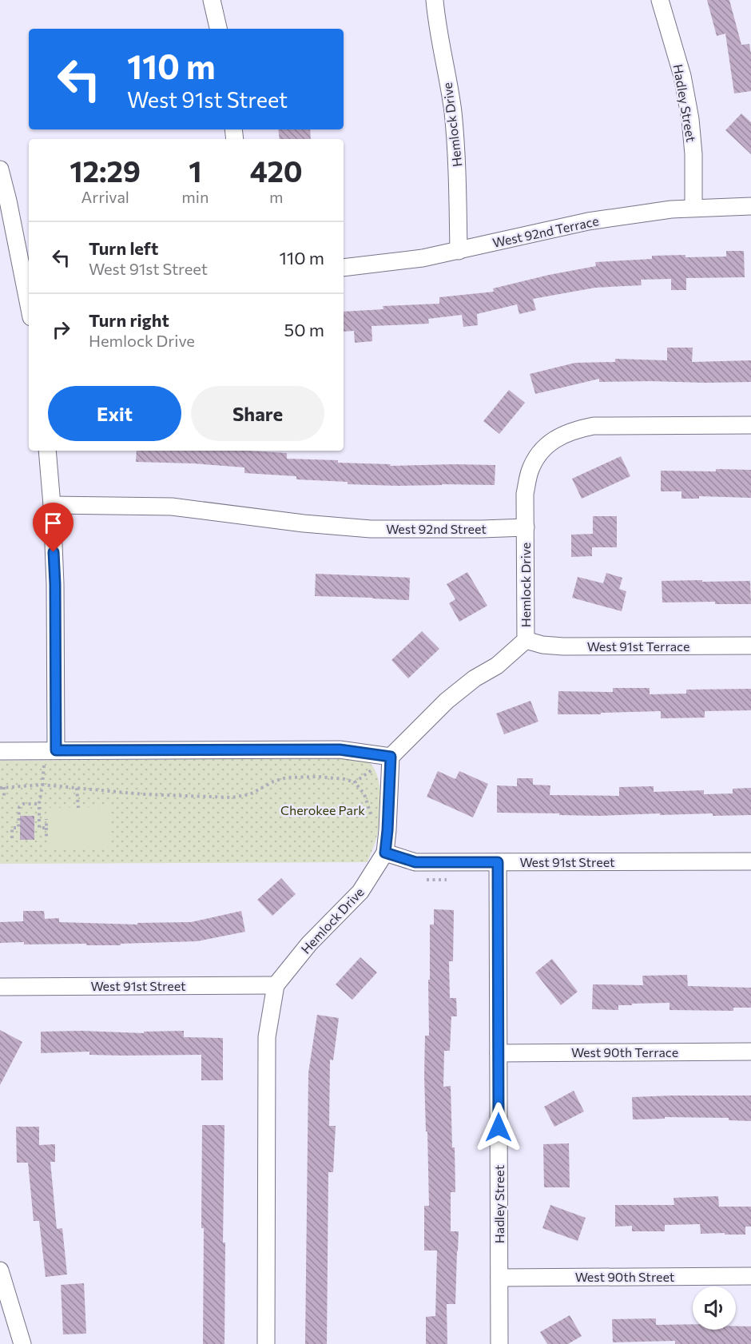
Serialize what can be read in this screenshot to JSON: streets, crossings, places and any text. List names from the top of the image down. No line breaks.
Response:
{"streets":{"street":["Hadley Street","Hemlock Drive","West 92nd Terrace","West 92nd Street","West 91st Terrace","West 91st Street","West 90th Terrace","West 90th Street"]},"crossings":[["Hadley Street","West 92nd Terrace"],["Hadley Street","West 91st Street"],["Hadley Street","West 90th Terrace"],["Hadley Street","West 90th Street"],["Hemlock Drive","West 92nd Terrace"],["Hemlock Drive","West 92nd Street"],["Hemlock Drive","West 91st Terrace"],["Hemlock Drive","West 91st Street"]],"parks":["Cherokee Park"],"page":{"turn":["110 m","West 91st Street"],"eta":["12:29","Arrival","1","min","420","m"],"list":[{"name":"Turn left","note":"West 91st Street","value":"110 m"},{"name":"Turn right","note":"Hemlock Drive","value":"50 m"}],"buttons":["Exit","Share"]}}
